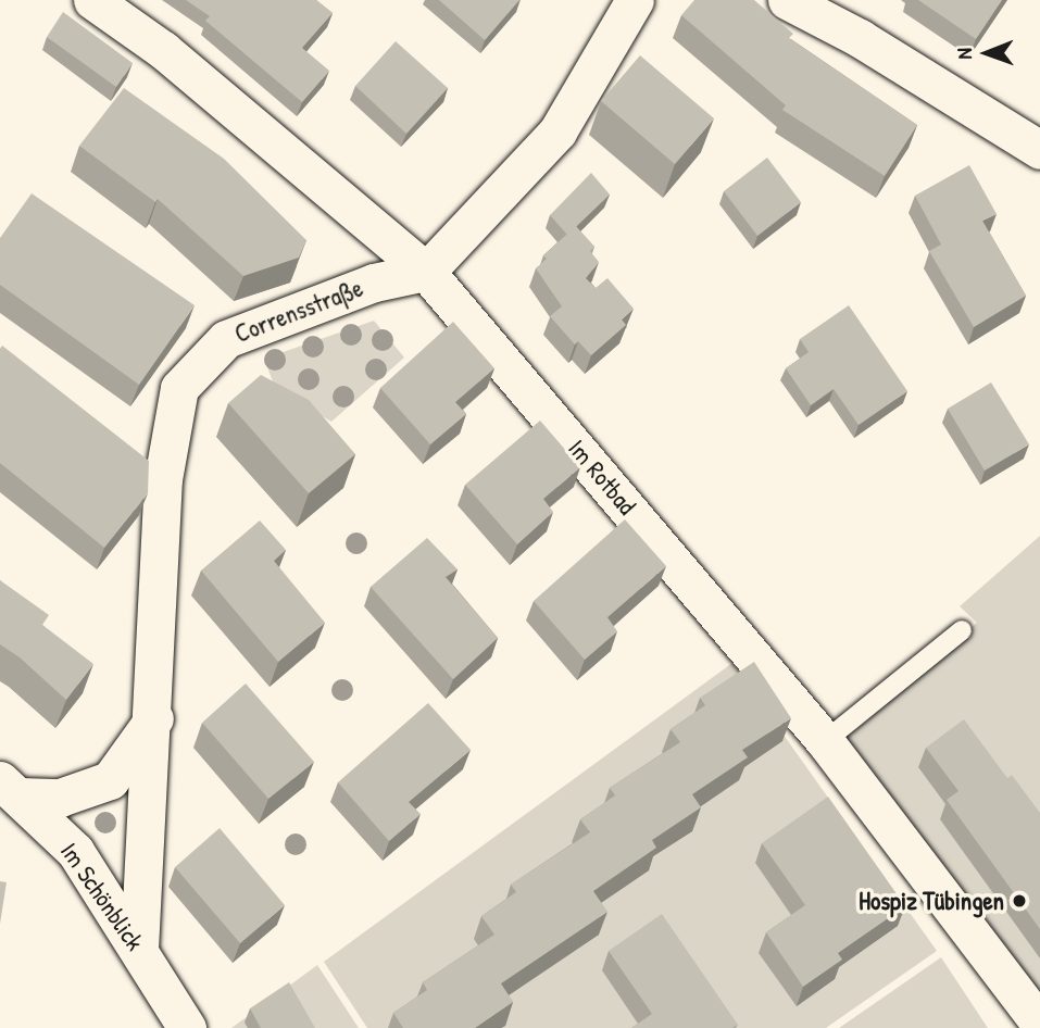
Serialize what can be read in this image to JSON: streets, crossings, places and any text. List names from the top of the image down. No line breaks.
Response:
{"streets":{"street":["Corrensstraße","Im Rotbad","Im Schönblick"]},"crossings":[["Corrensstraße","Im Rotbad"],["Corrensstraße","Im Schönblick"]],"places":["Hospiz Tübingen"],"north":"left"}
